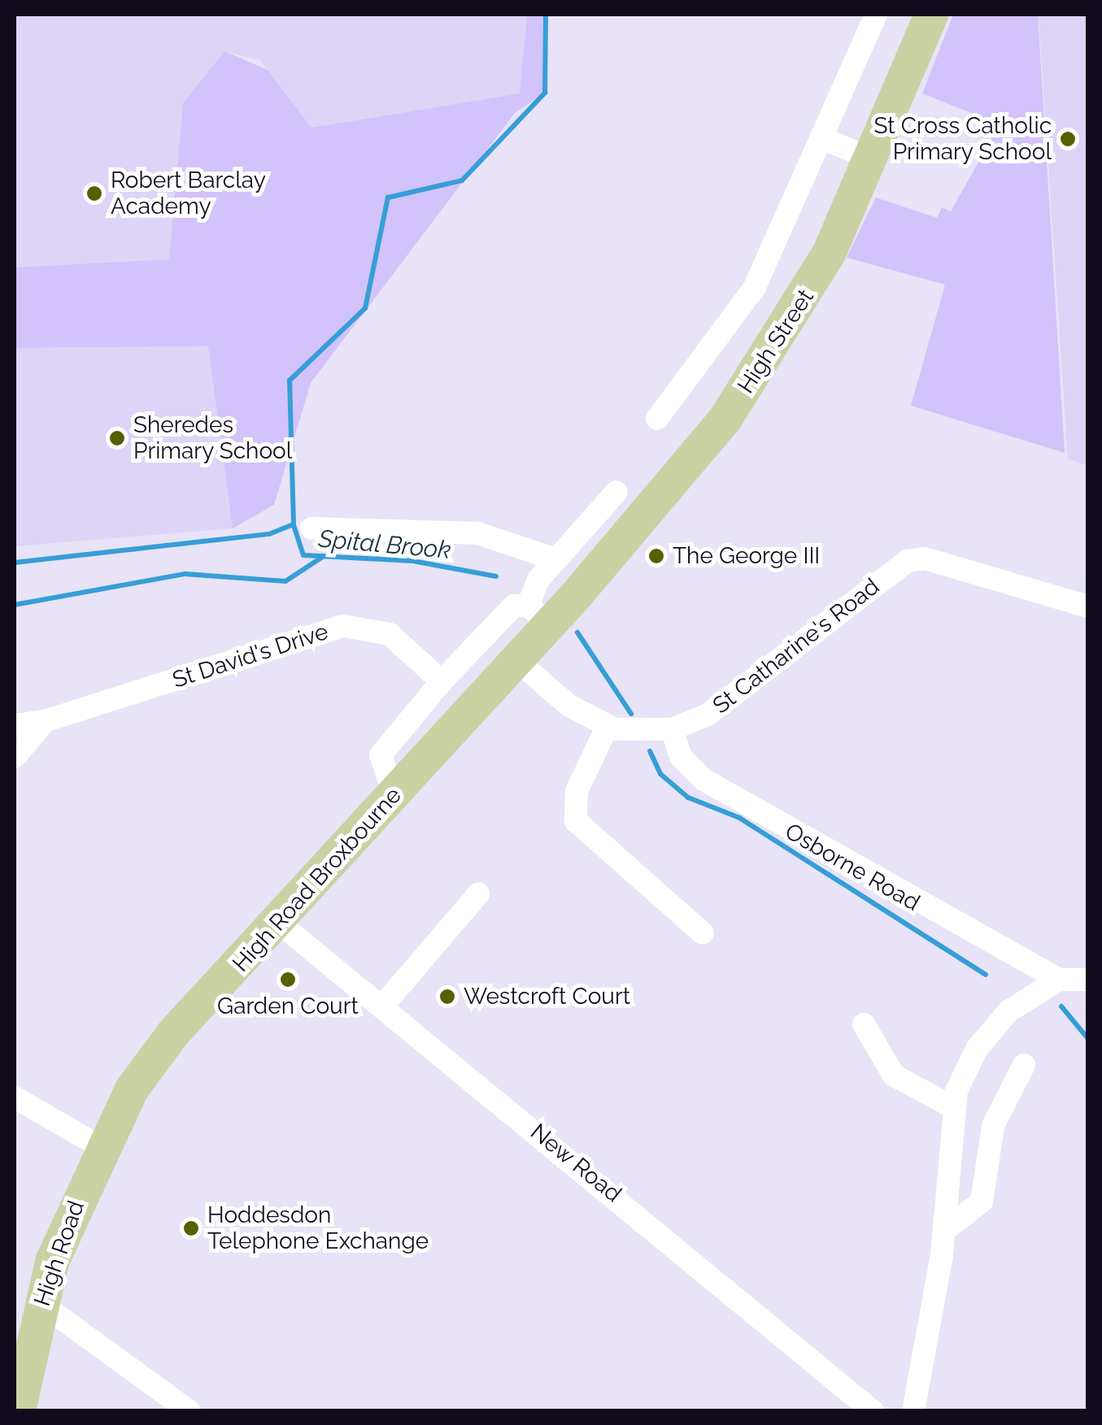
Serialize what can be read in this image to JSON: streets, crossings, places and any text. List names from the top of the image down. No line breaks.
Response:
{"streets":{"main road":["High Street","High Road Broxbourne","High Road"],"street":["St Catharine's Road","St David's Drive","Osborne Road","New Road"]},"crossings":[["High Street","High Road Broxbourne"],["St Catharine's Road","Osborne Road"],["St Catharine's Road","High Road Broxbourne"],["High Road Broxbourne","New Road"],["High Road Broxbourne","High Road"]],"water":["Spital Brook"],"places":["St Cross Catholic Primary School","Robert Barclay Academy","Sheredes Primary School","The George III","Garden Court","Westcroft Court","Hoddesdon Telephone Exchange"]}
